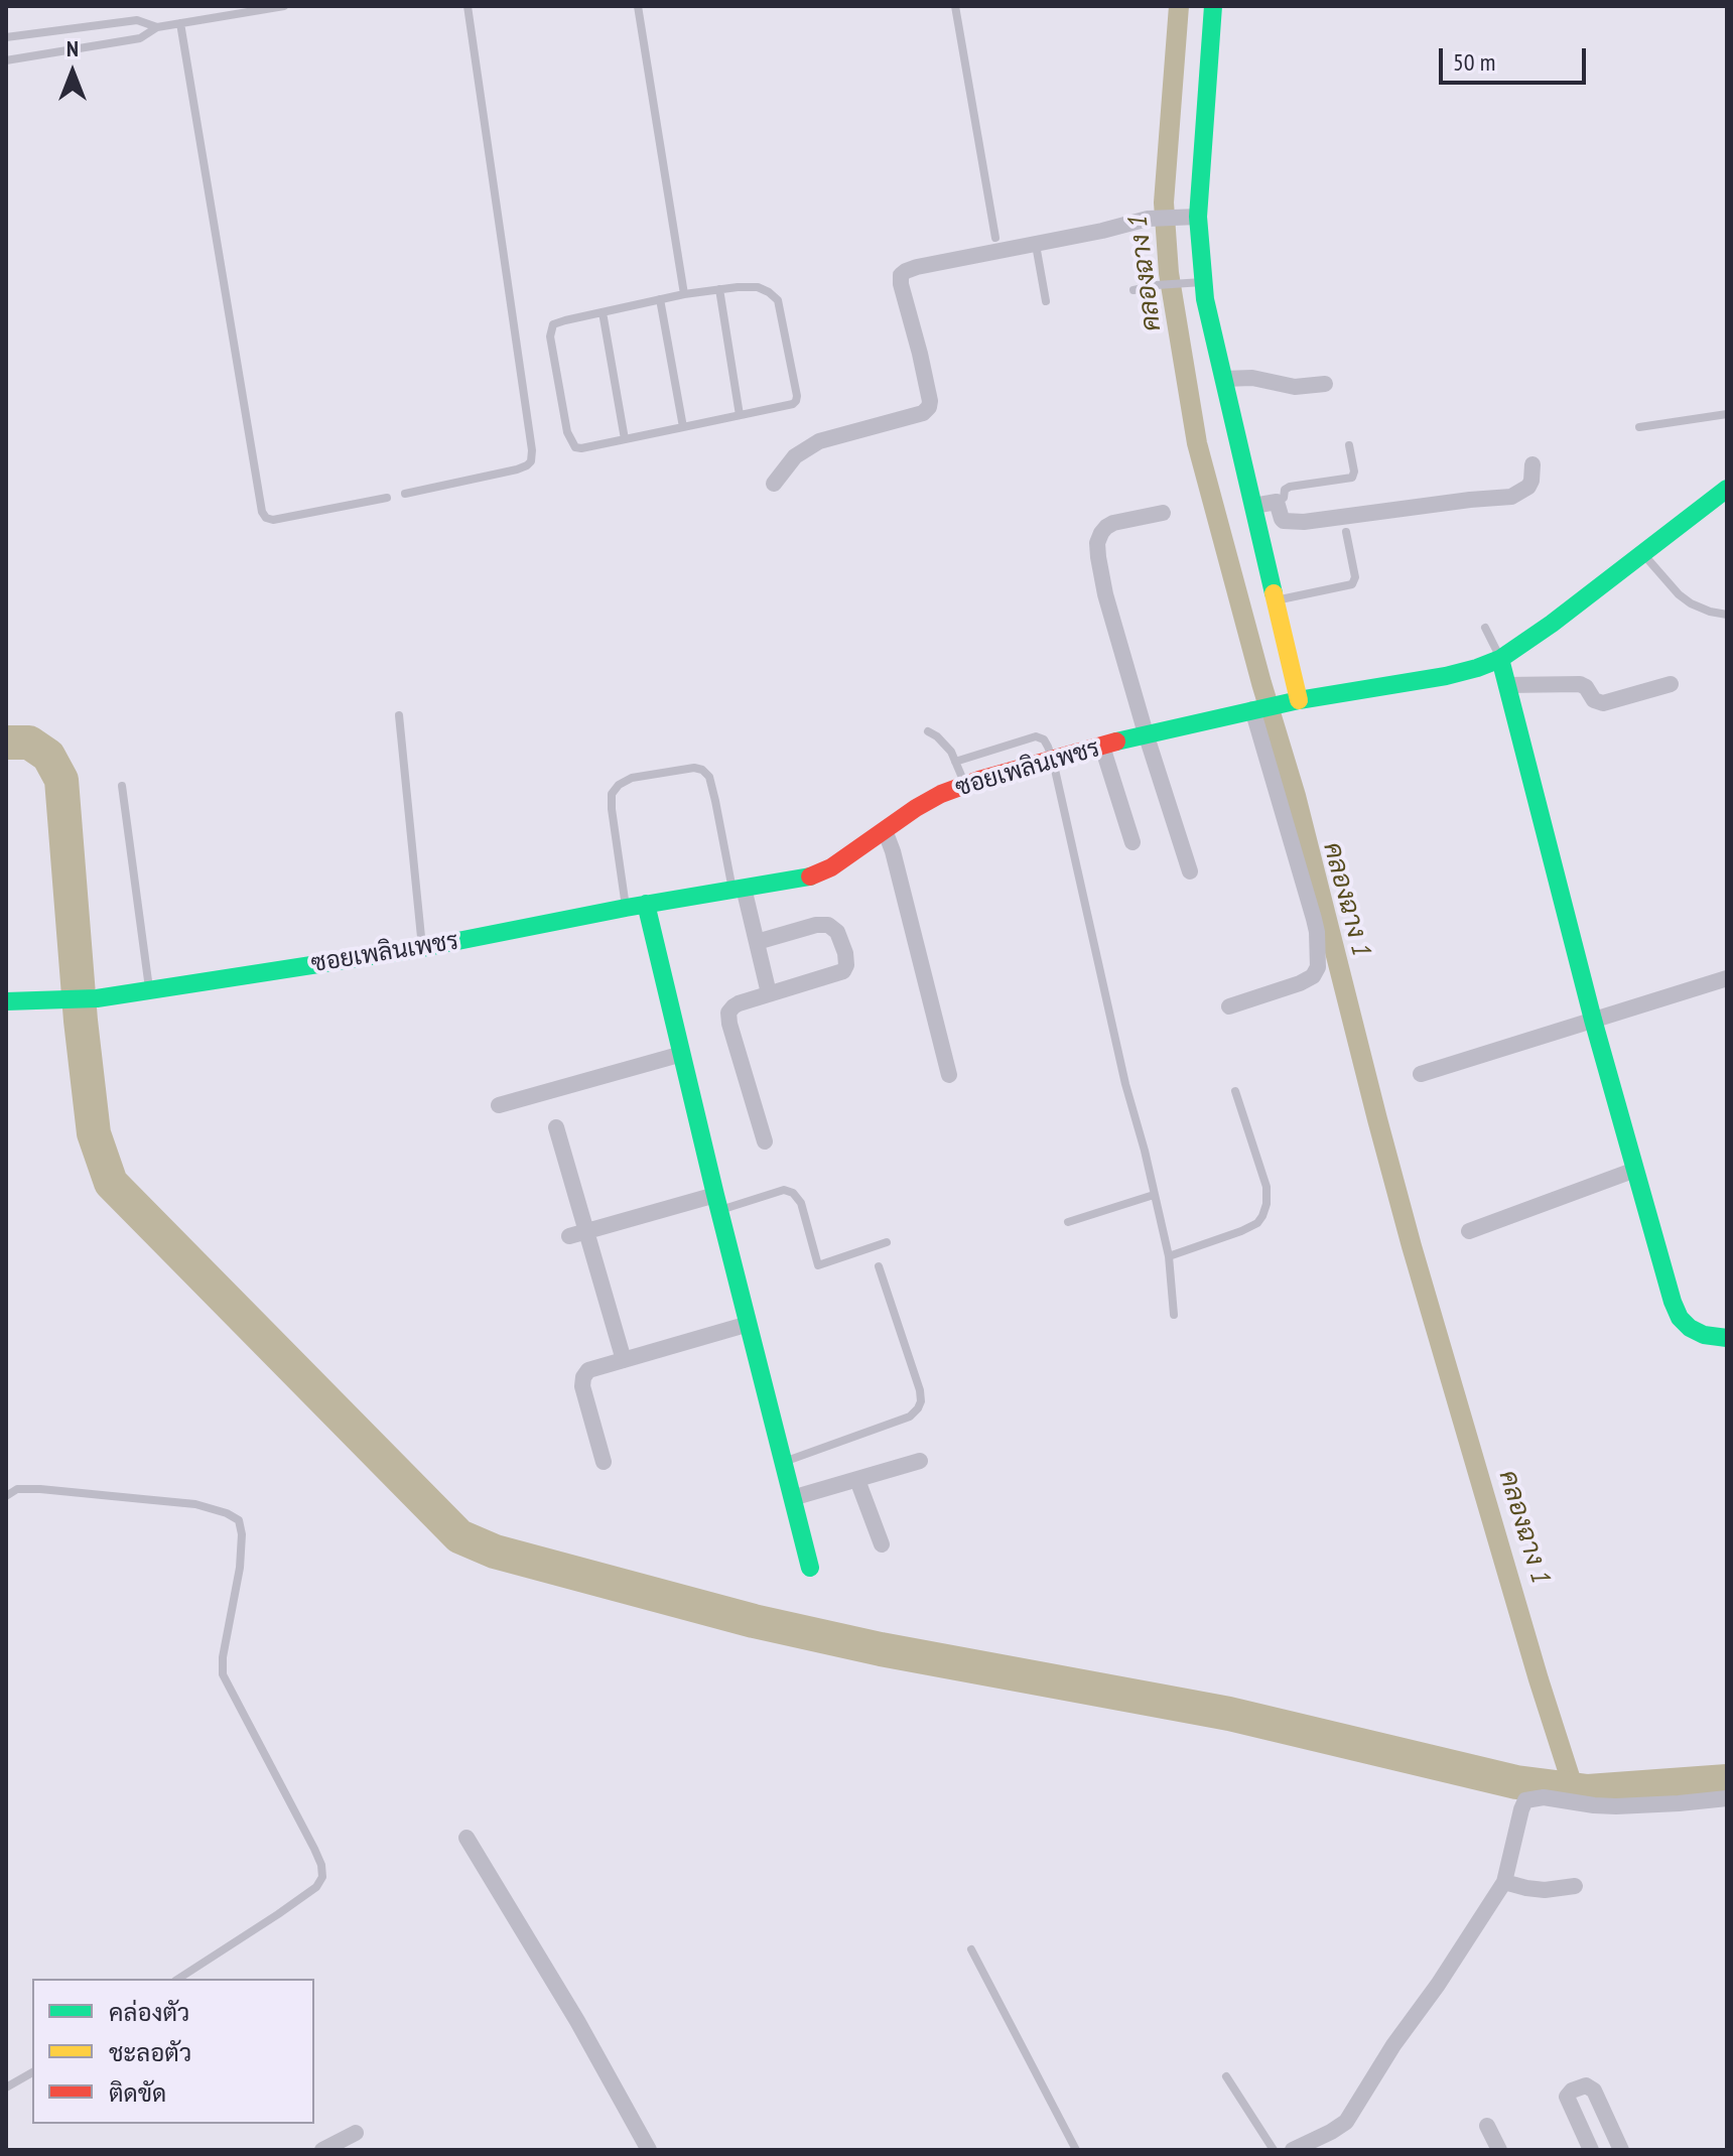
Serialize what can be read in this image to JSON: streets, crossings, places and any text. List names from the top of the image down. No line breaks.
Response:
{"streets":{"street":["ซอยเพลินเพชร"]},"water":["คลองฉาง 1"],"legend":["คล่องตัว","ชะลอตัว","ติดขัด"],"scale_bar":"50 m","north":"top"}
